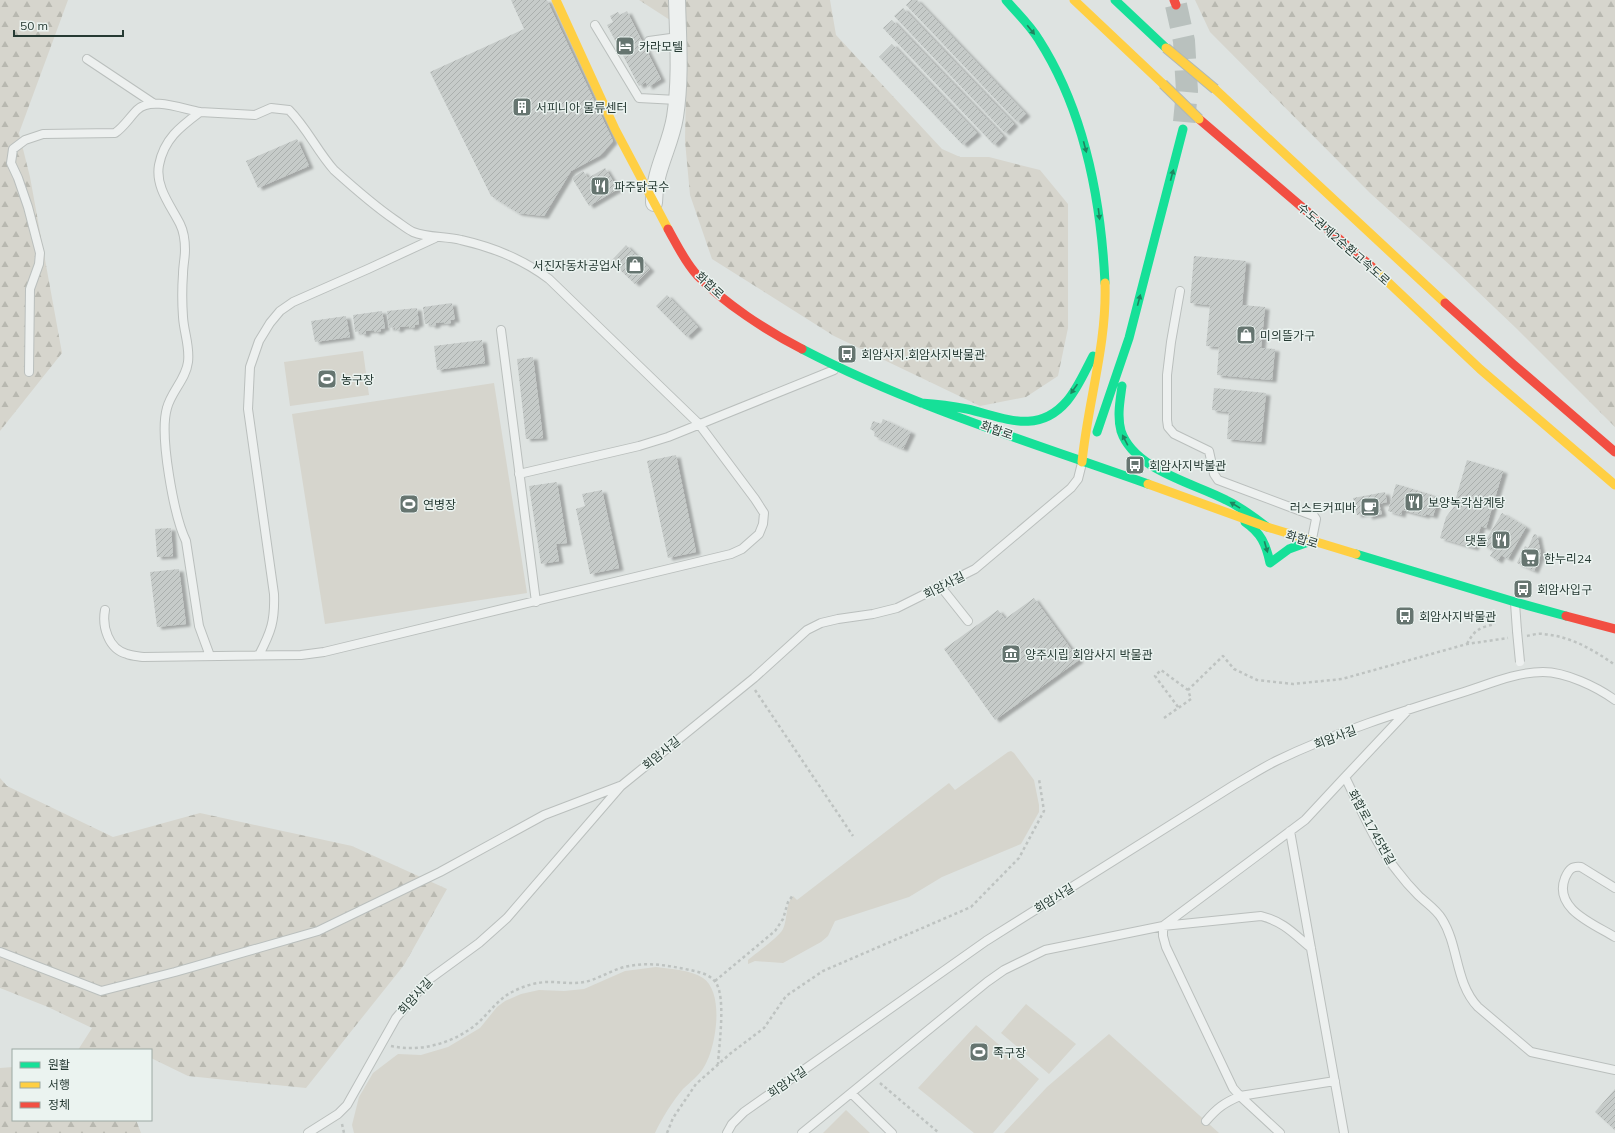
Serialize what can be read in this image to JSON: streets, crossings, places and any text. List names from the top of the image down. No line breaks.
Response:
{"streets":{"main road":["수도권제2순환고속도로","화합로"],"lane":["회암사길","화합로1745번길"]},"crossings":[["화합로","회암사길"],["회암사길","화합로1745번길"]],"places":{"hotel":["카라모텔"],"building":["서피니아 물류센터"],"restaurant":["파주닭국수","보양녹각삼계탕","댓돌"],"shop":["서진자동차공업사","미의뜰가구"],"bus stop":["회암사지.회암사지박물관","회암사지박불관","회암사입구","회암사지박물관"],"sports":["농구장","연병장","족구장"],"cafe":["러스트커피바"],"supermarket":["한누리24"],"museum":["양주시립 회암사지 박물관"]},"legend":["원활","서행","정체"],"scale_bar":"50 m"}
